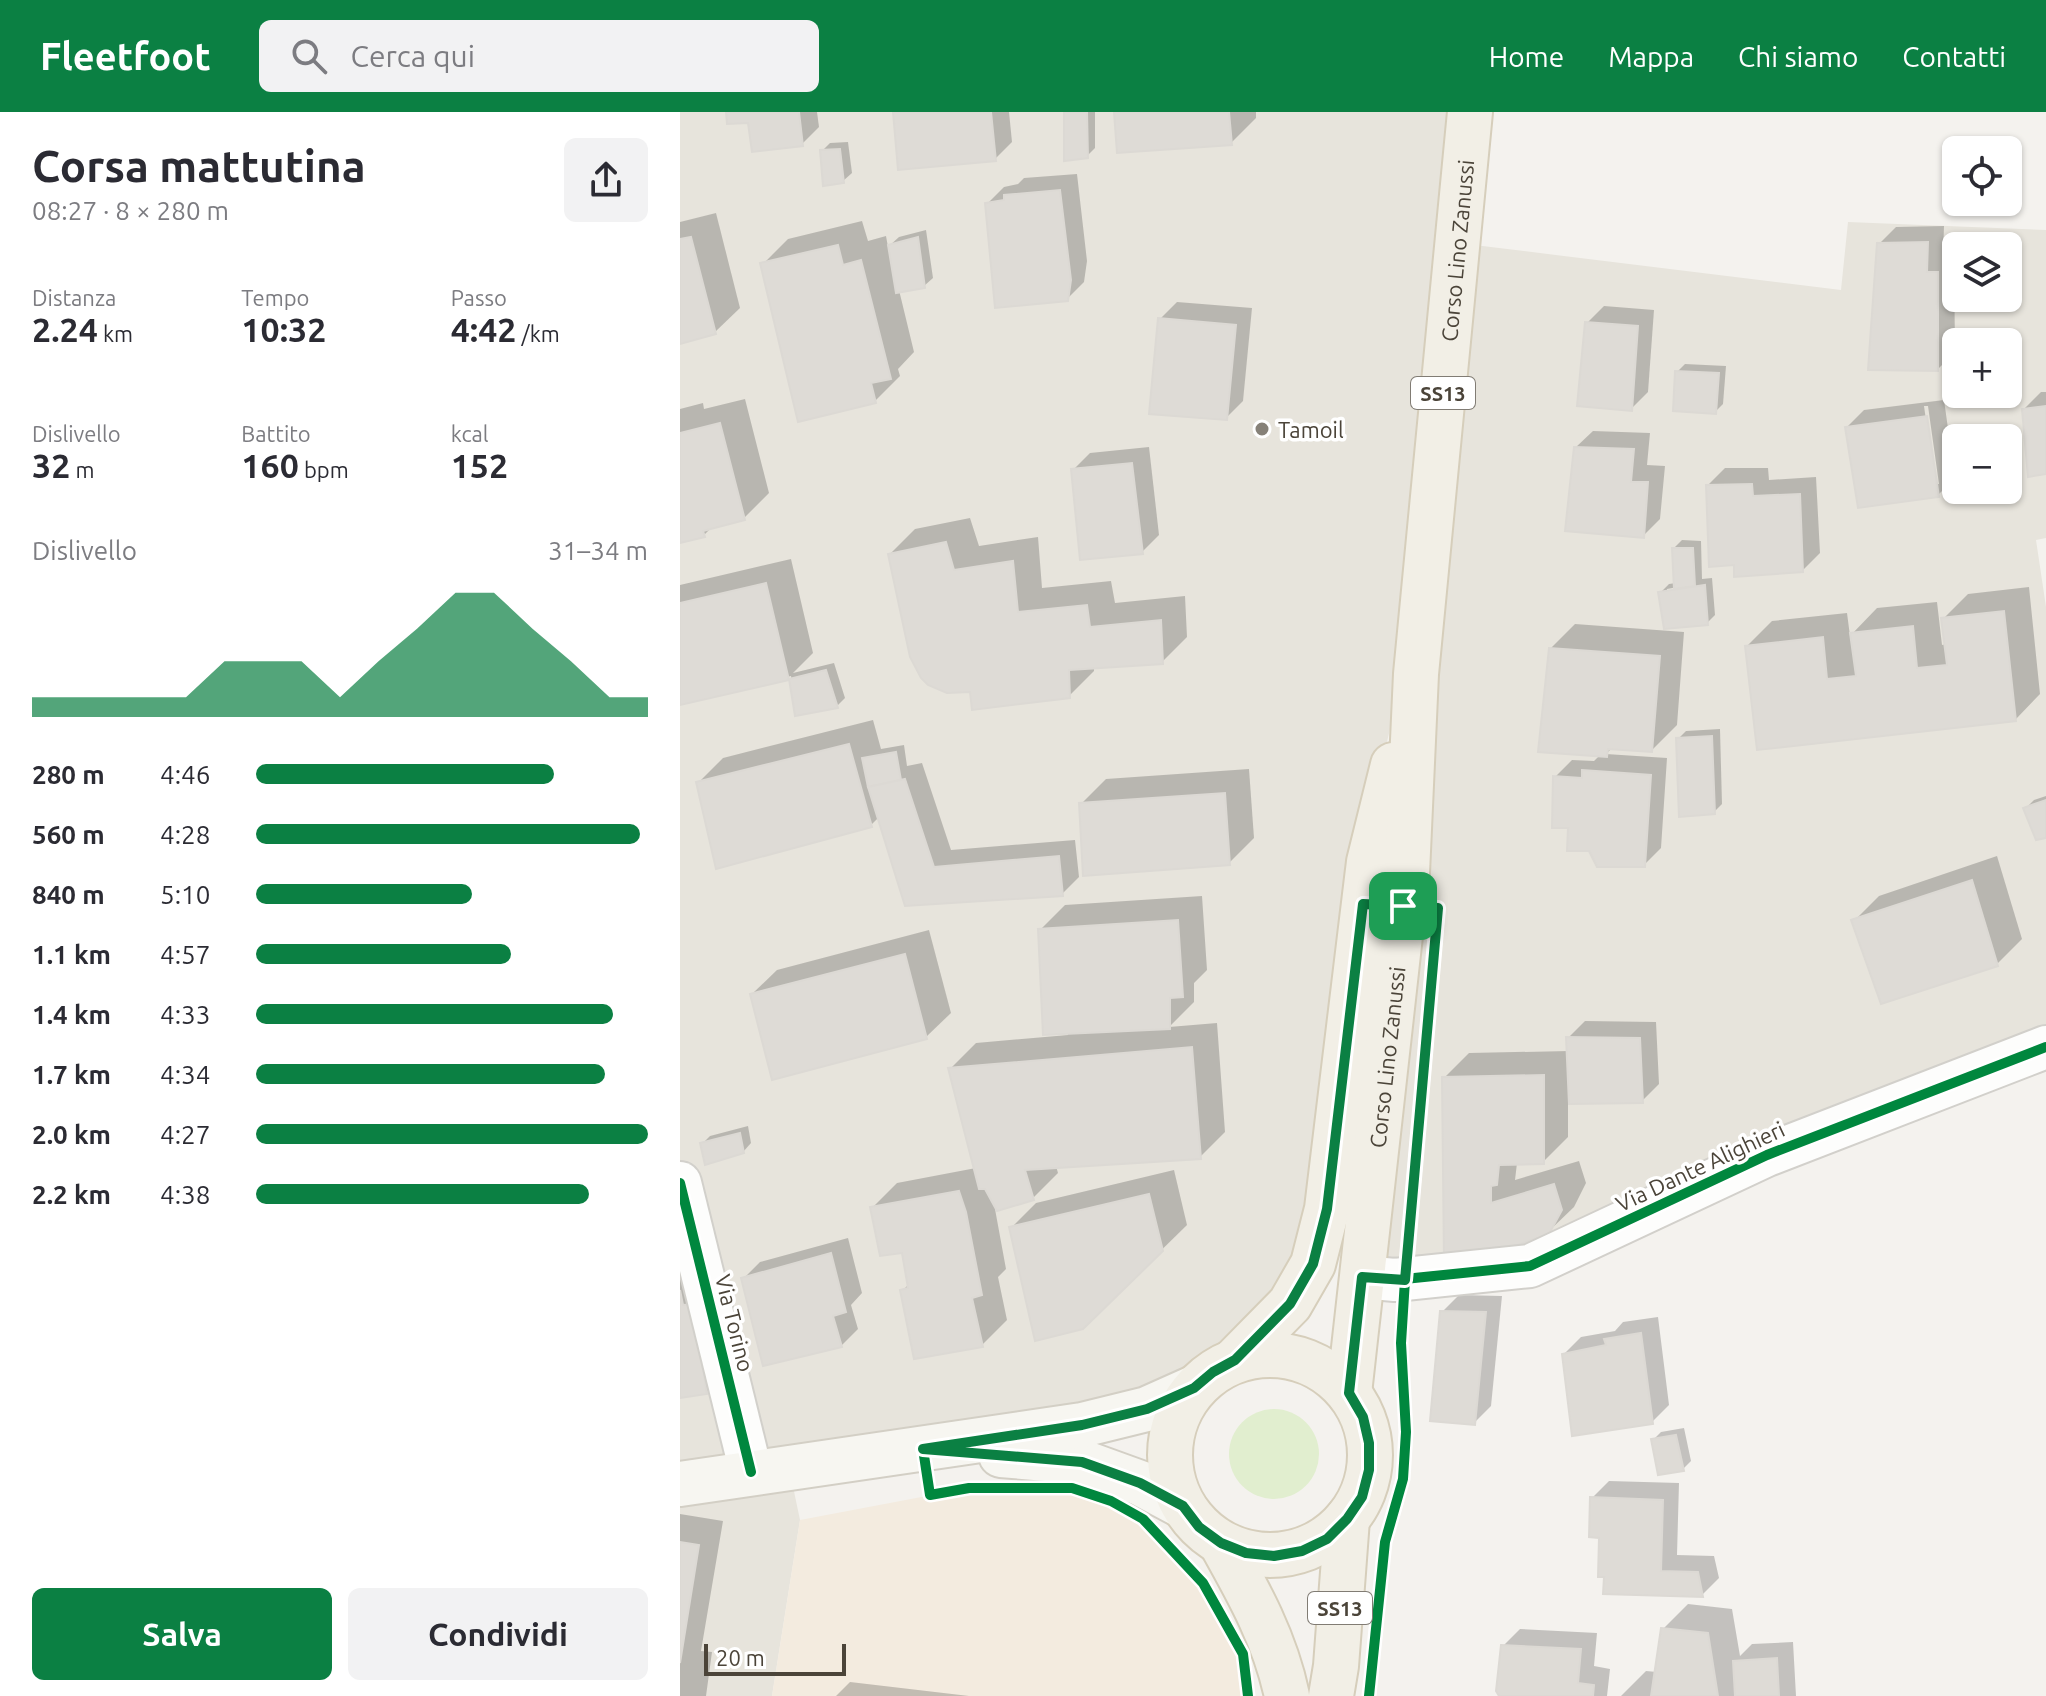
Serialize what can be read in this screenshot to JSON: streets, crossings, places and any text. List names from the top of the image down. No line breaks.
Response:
{"streets":{"main road":["Corso Lino Zanussi","SS13"],"street":["Via Dante Alighieri","Via Torino"]},"crossings":[["Corso Lino Zanussi","SS13"],["Corso Lino Zanussi","Via Dante Alighieri"]],"places":["Tamoil"],"scale_bar":"20 m","page":{"header":"Fleetfoot","search":"Cerca qui","nav":["Home","Mappa","Chi siamo","Contatti"],"heading":["Corsa mattutina","08:27 · 8 × 280 m"],"map_buttons":["+","−"],"stats":[["Distanza","2.24 km"],["Tempo","10:32"],["Passo","4:42 /km"],["Dislivello","32 m"],["Battito","160 bpm"],["kcal","152"]],"chart":["Dislivello","31–34 m"],"list":[{"name":"280 m","note":"4:46"},{"name":"560 m","note":"4:28"},{"name":"840 m","note":"5:10"},{"name":"1.1 km","note":"4:57"},{"name":"1.4 km","note":"4:33"},{"name":"1.7 km","note":"4:34"},{"name":"2.0 km","note":"4:27"},{"name":"2.2 km","note":"4:38"}],"buttons":["Salva","Condividi"],"scale":"20 m"}}
